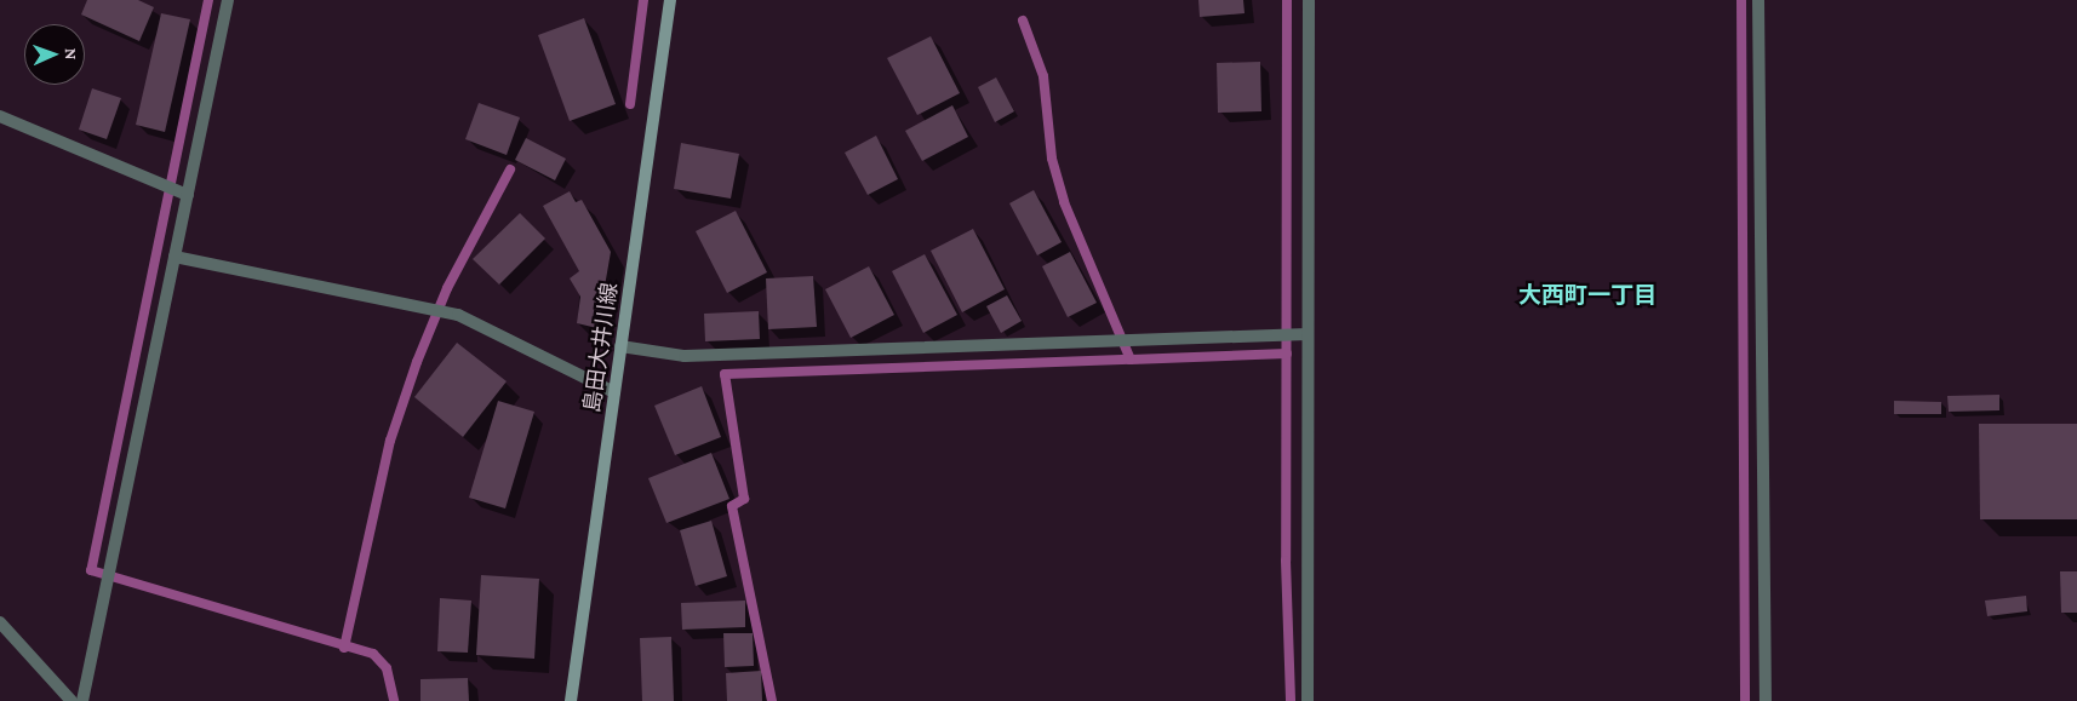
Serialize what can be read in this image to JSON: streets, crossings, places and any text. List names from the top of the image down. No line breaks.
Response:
{"streets":{"main road":["島田大井川線"]},"districts":["大西町一丁目"],"north":"right"}
